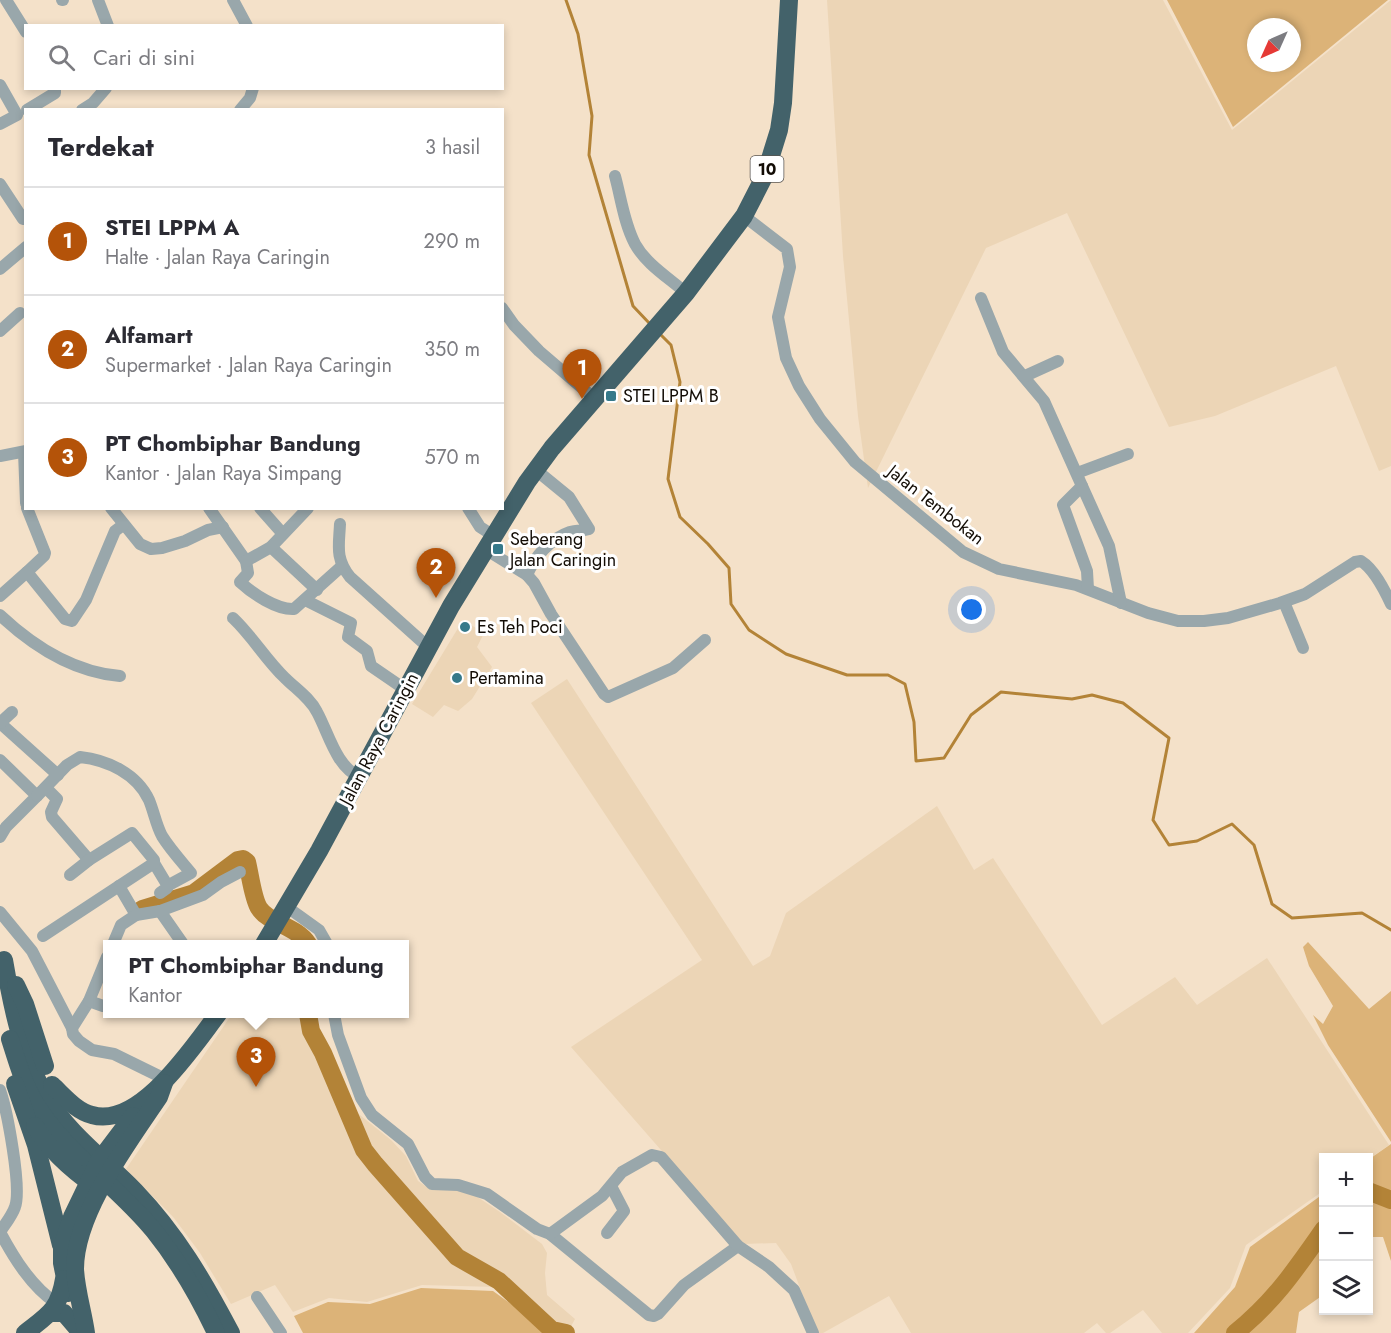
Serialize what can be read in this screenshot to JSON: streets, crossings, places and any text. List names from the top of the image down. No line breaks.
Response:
{"streets":{"highway":["10","Jalan Raya Caringin"],"street":["Jalan Tembokan"]},"crossings":[["10","Jalan Tembokan"],["10","Jalan Raya Caringin"]],"places":{"transit":["STEI LPPM B","Seberang Jalan Caringin"],"other":["Es Teh Poci","Pertamina"]},"north":"bottom left","page":{"search":"Cari di sini","heading":["Terdekat","3 hasil"],"list":[{"mark":"1","name":"STEI LPPM A","note":"Halte · Jalan Raya Caringin","value":"290 m"},{"mark":"2","name":"Alfamart","note":"Supermarket · Jalan Raya Caringin","value":"350 m"},{"mark":"3","name":"PT Chombiphar Bandung","note":"Kantor · Jalan Raya Simpang","value":"570 m"}],"pins":["1","2","3"],"popup":["PT Chombiphar Bandung","Kantor"],"map_buttons":["+","−"]}}
